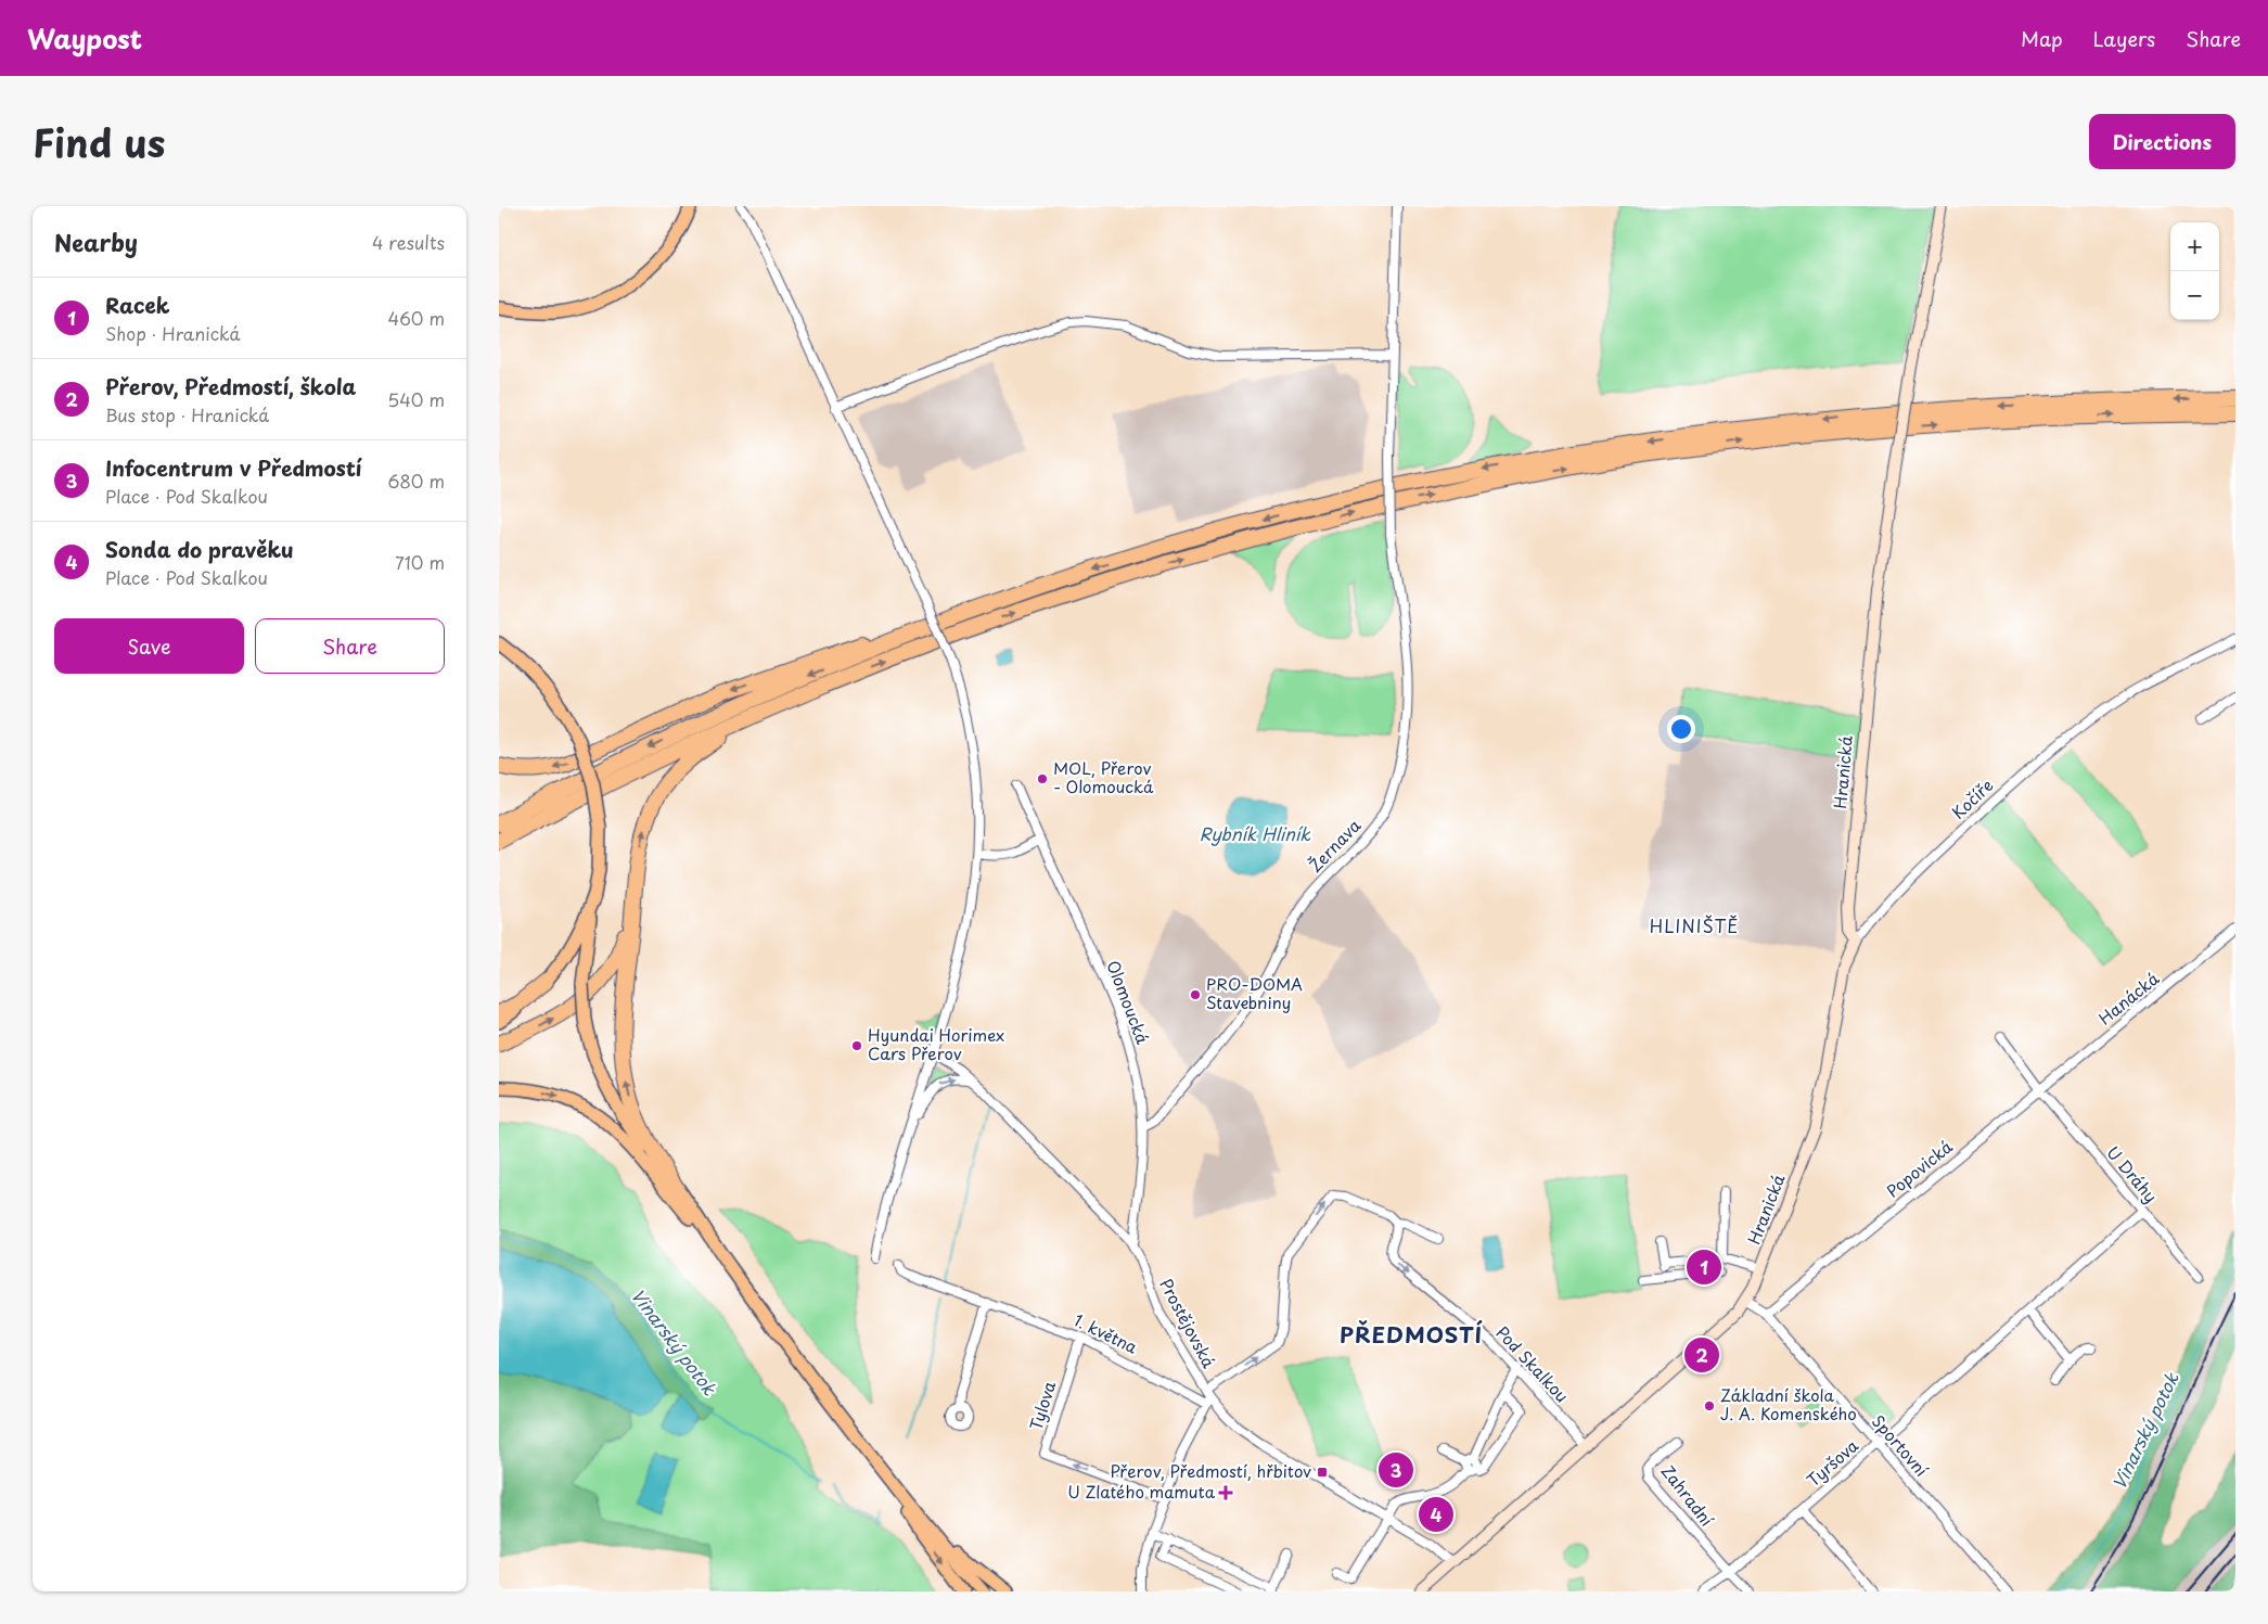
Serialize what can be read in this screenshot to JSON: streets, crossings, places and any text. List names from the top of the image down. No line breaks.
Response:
{"streets":{"main road":["Hranická"],"street":["Kočíře","Žernava","Hanácká","Olomoucká","Popovická","U Dráhy","Prostějovská","1. května","Pod Skalkou","Tylova","Sportovní","Tyršova","Zahradní"]},"crossings":[["Hranická","Kočíře"],["Hranická","Prostějovská"],["Hranická","Pod Skalkou"],["Hranická","Sportovní"],["Žernava","Olomoucká"],["Hanácká","Popovická"],["Hanácká","U Dráhy"],["Olomoucká","Prostějovská"],["Popovická","U Dráhy"],["Popovická","Sportovní"],["U Dráhy","Tyršova"],["Prostějovská","1. května"],["1. května","Tylova"],["Sportovní","Tyršova"],["Tyršova","Zahradní"]],"one_way":["Pod Skalkou"],"districts":["HLINIŠTĚ","PŘEDMOSTÍ"],"water":["Rybník Hliník","Vinarský potok"],"places":{"other":["MOL, Přerov - Olomoucká","PRO-DOMA Stavebniny","Hyundai Horimex Cars Přerov","Základní škola J. A. Komenského"],"transit":["Přerov, Předmostí, hřbitov"],"health":["U Zlatého mamuta"]},"page":{"header":"Waypost","nav":["Map","Layers","Share"],"title":"Find us","buttons":["Directions",["Save","Share"]],"heading":["Nearby","4 results"],"map_buttons":["+","−"],"list":[{"mark":"1","name":"Racek","note":"Shop · Hranická","value":"460 m"},{"mark":"2","name":"Přerov, Předmostí, škola","note":"Bus stop · Hranická","value":"540 m"},{"mark":"3","name":"Infocentrum v Předmostí","note":"Place · Pod Skalkou","value":"680 m"},{"mark":"4","name":"Sonda do pravěku","note":"Place · Pod Skalkou","value":"710 m"}],"pins":["1","2","3","4"]}}
